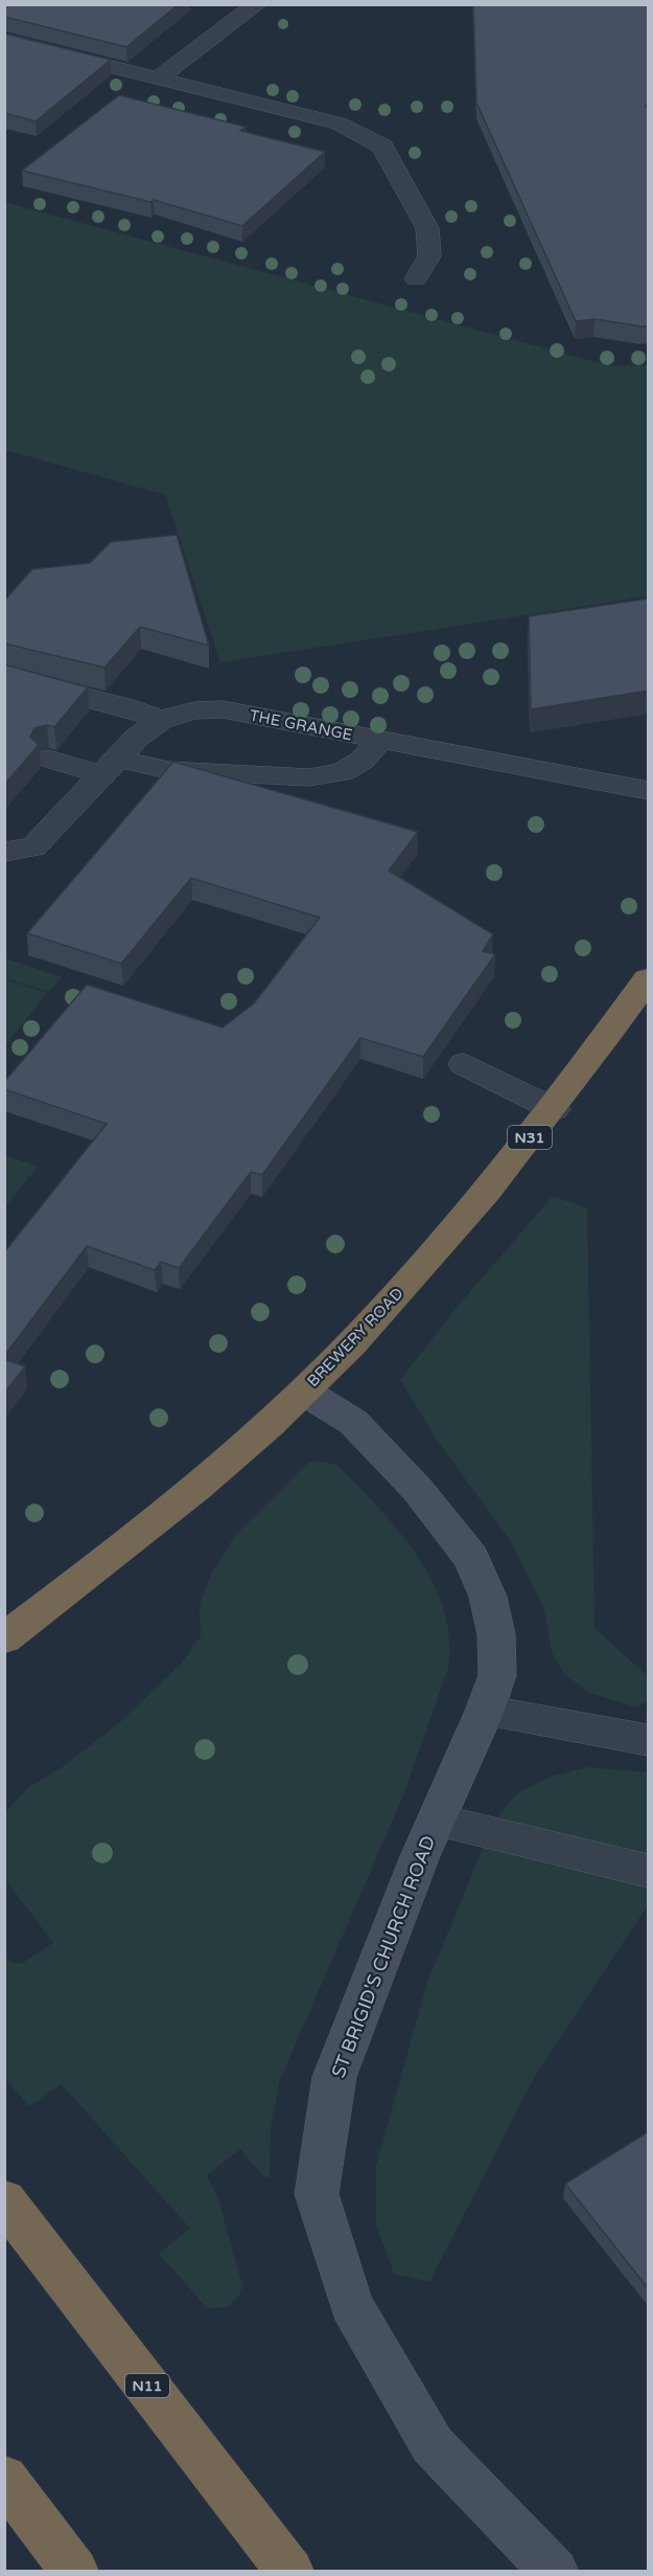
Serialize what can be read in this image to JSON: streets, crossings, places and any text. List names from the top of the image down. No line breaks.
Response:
{"streets":{"highway":["N31","BREWERY ROAD","N11"],"street":["THE GRANGE","ST BRIGID'S CHURCH ROAD"]},"crossings":[["BREWERY ROAD","ST BRIGID'S CHURCH ROAD"]]}
